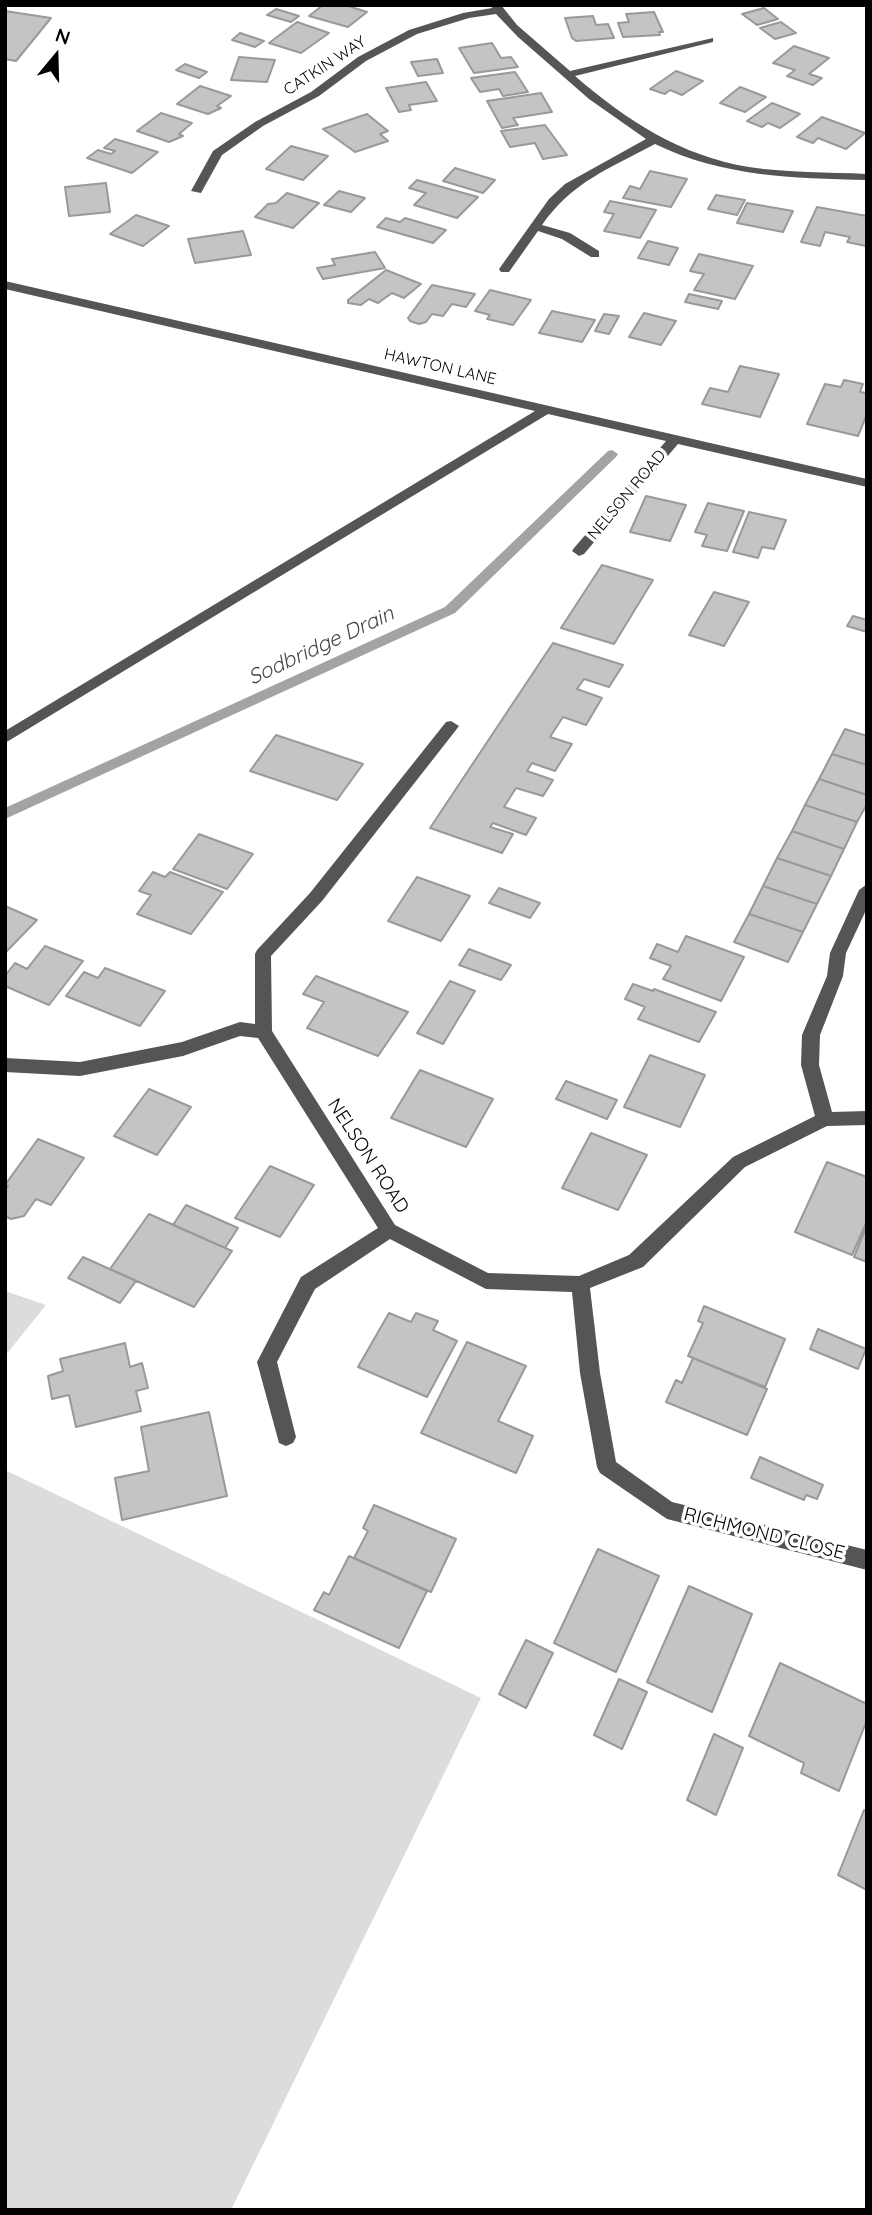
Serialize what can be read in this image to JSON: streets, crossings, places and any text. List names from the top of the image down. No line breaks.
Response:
{"streets":{"street":["CATKIN WAY","HAWTON LANE","NELSON ROAD","RICHMOND CLOSE"]},"crossings":[["HAWTON LANE","NELSON ROAD"],["NELSON ROAD","RICHMOND CLOSE"]],"water":["Sodbridge Drain"],"north":"top"}
